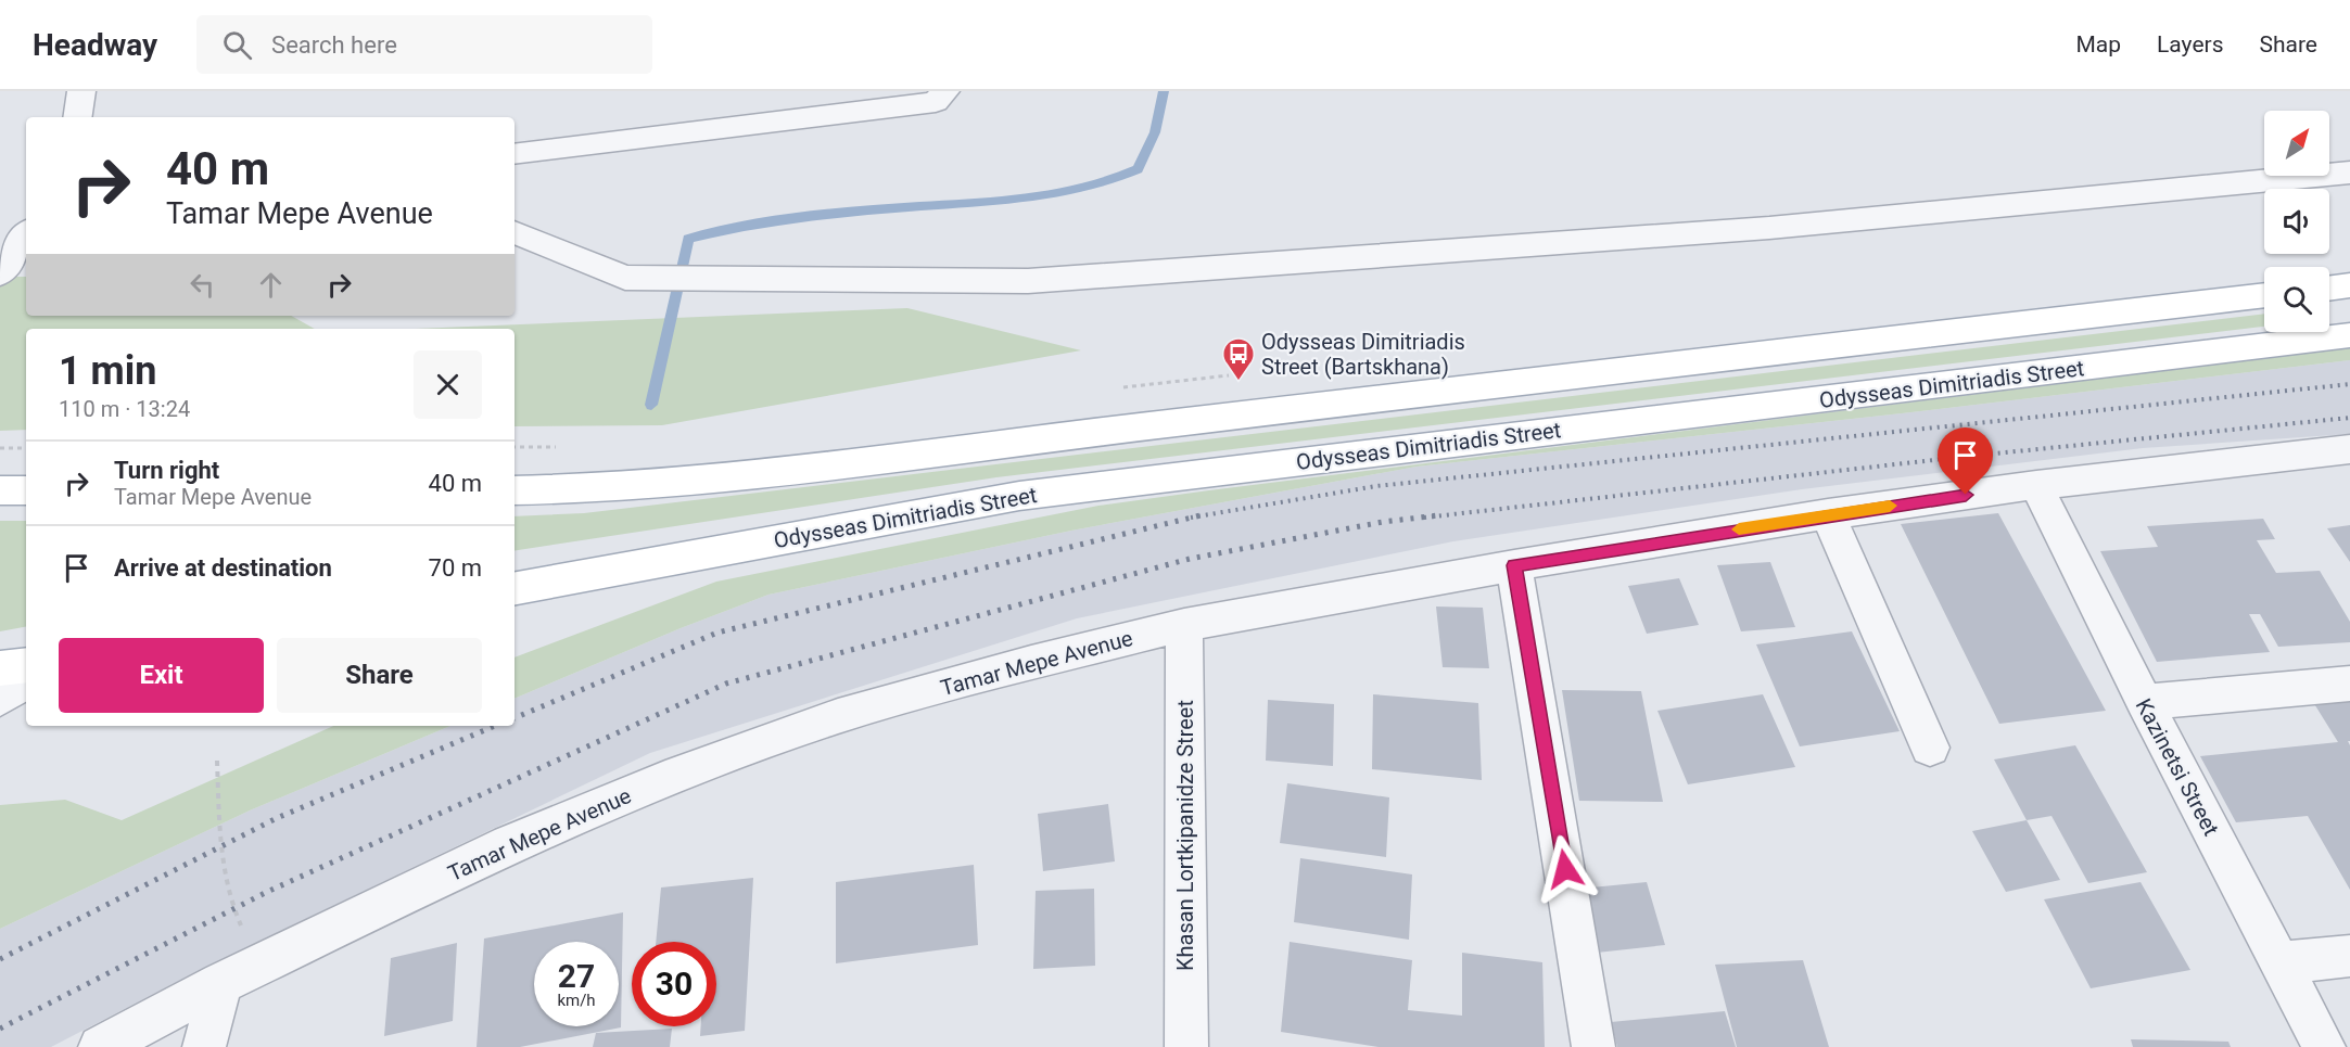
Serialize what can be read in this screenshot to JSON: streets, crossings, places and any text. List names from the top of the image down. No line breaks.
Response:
{"streets":{"main road":["Odysseas Dimitriadis Street"],"street":["Tamar Mepe Avenue","Kazinetsi Street","Khasan Lortkipanidze Street"]},"crossings":[["Tamar Mepe Avenue","Kazinetsi Street"],["Tamar Mepe Avenue","Khasan Lortkipanidze Street"]],"places":{"bus stop":["Odysseas Dimitriadis Street (Bartskhana)"]},"north":"top right","page":{"header":"Headway","search":"Search here","nav":["Map","Layers","Share"],"turn":["40 m","Tamar Mepe Avenue"],"heading":["1 min","110 m · 13:24"],"list":[{"name":"Turn right","note":"Tamar Mepe Avenue","value":"40 m"},{"name":"Arrive at destination","value":"70 m"}],"buttons":["Exit","Share"],"speed":"27 km/h","limit":"30"}}
